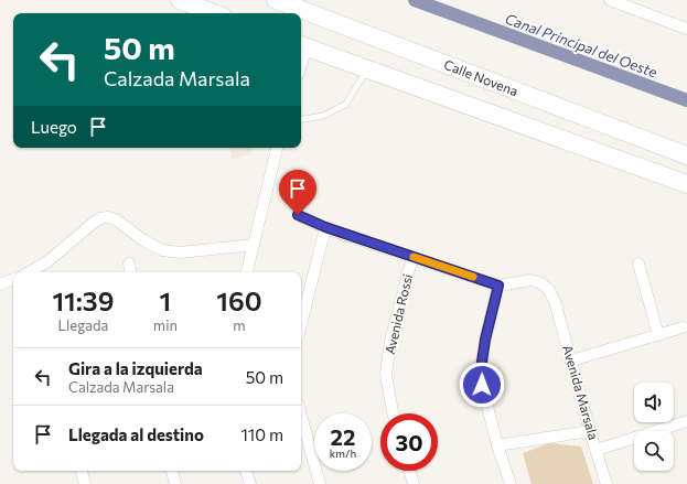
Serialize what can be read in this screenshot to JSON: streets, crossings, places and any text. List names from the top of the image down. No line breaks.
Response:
{"streets":{"main road":["Calle Novena"],"street":["Avenida Rossi","Avenida Marsala"]},"water":["Canal Principal del Oeste"],"page":{"turn":["50 m","Calzada Marsala"],"then":"Luego","eta":["11:39","Llegada","1","min","160","m"],"list":[{"name":"Gira a la izquierda","note":"Calzada Marsala","value":"50 m"},{"name":"Llegada al destino","value":"110 m"}],"speed":"22 km/h","limit":"30"}}
